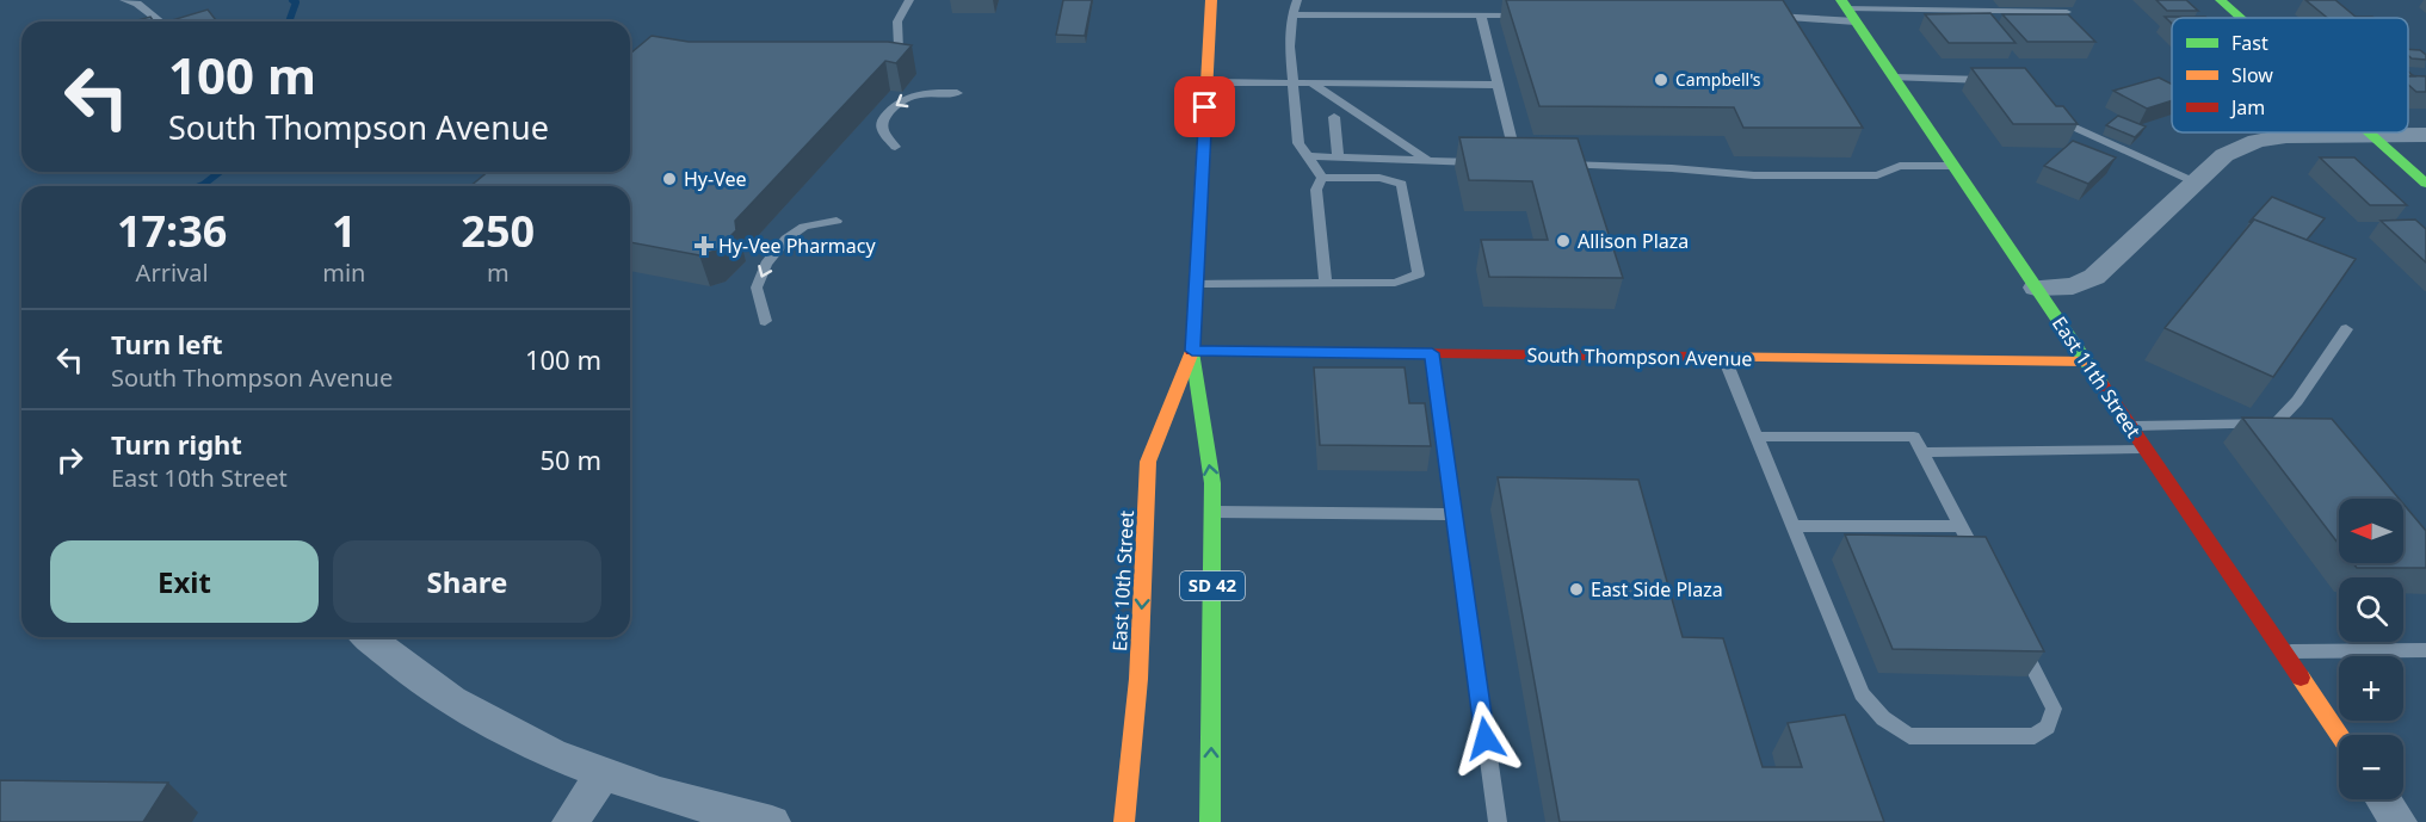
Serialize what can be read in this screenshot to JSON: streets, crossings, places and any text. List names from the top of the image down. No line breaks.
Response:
{"streets":{"street":["South Thompson Avenue","East 11th Street","East 10th Street","SD 42"]},"crossings":[["South Thompson Avenue","East 11th Street"],["South Thompson Avenue","East 10th Street"]],"places":{"other":["Campbell's","Hy-Vee","Allison Plaza","East Side Plaza"],"health":["Hy-Vee Pharmacy"]},"legend":["Fast","Slow","Jam"],"north":"left","page":{"turn":["100 m","South Thompson Avenue"],"eta":["17:36","Arrival","1","min","250","m"],"list":[{"name":"Turn left","note":"South Thompson Avenue","value":"100 m"},{"name":"Turn right","note":"East 10th Street","value":"50 m"}],"map_buttons":["+","−"],"buttons":["Exit","Share"]}}
